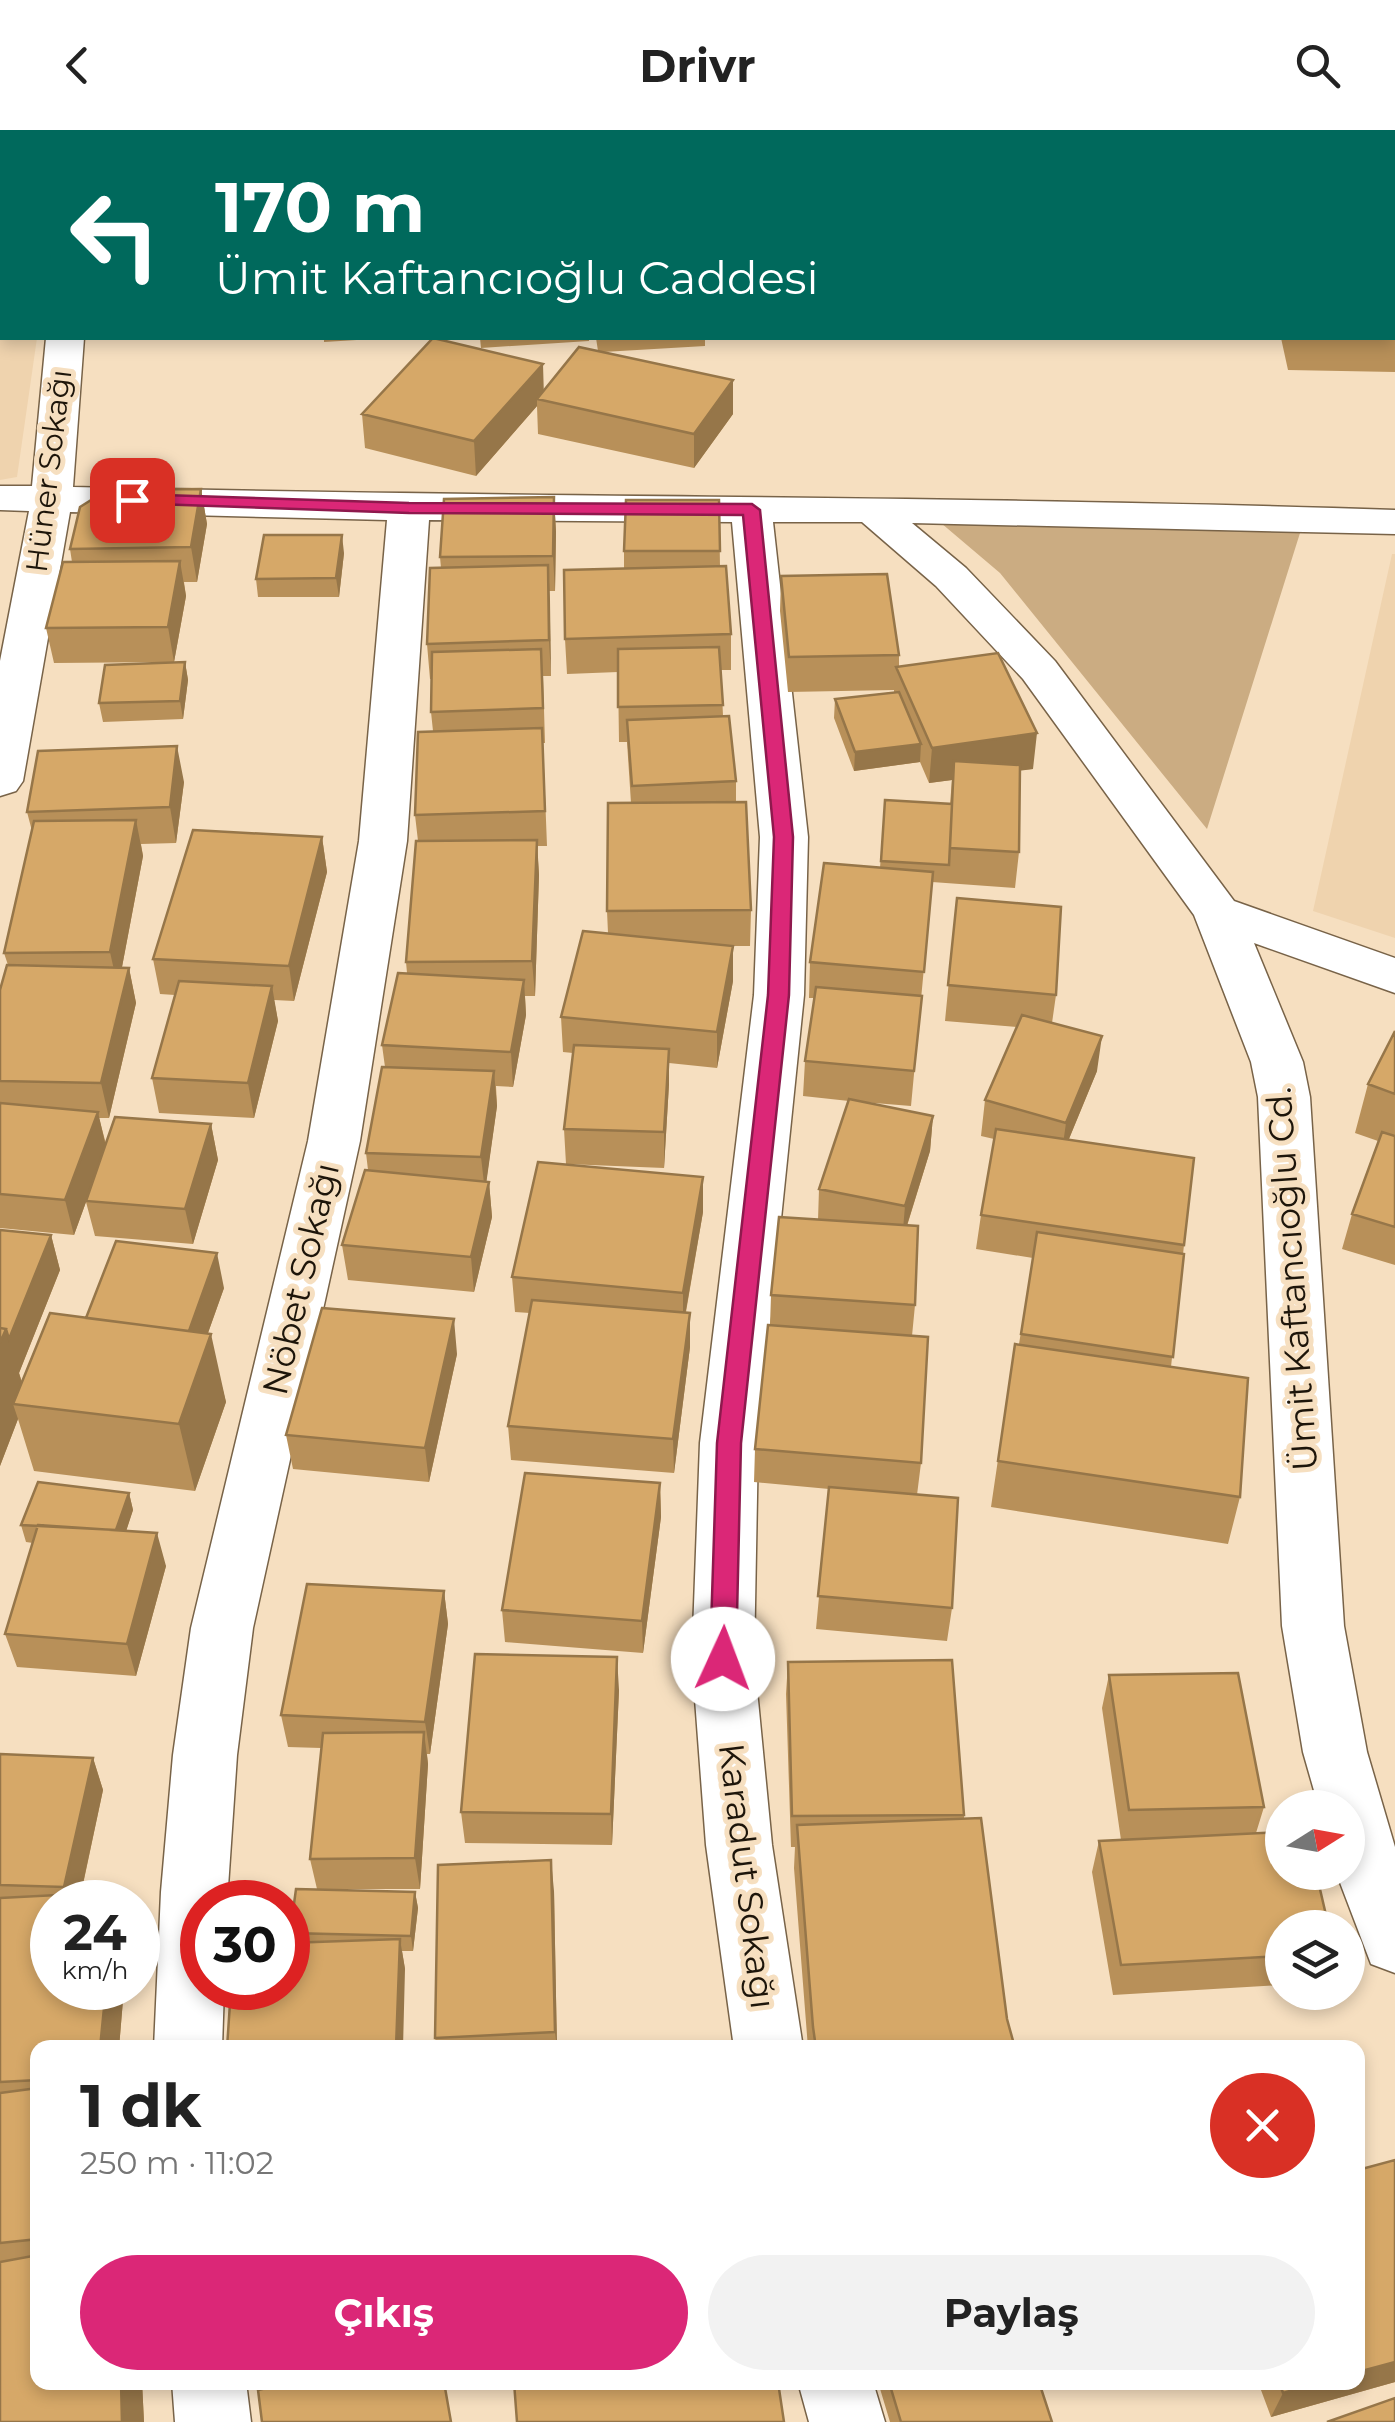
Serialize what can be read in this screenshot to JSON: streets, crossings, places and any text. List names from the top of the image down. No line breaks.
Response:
{"streets":{"street":["Hüner Sokağı","Nöbet Sokağı","Ümit Kaftancıoğlu Cd.","Karadut Sokağı"]},"north":"right","page":{"header":"Drivr","turn":["170 m","Ümit Kaftancıoğlu Caddesi"],"speed":"24 km/h","limit":"30","heading":["1 dk","250 m · 11:02"],"buttons":["Çıkış","Paylaş"]}}
